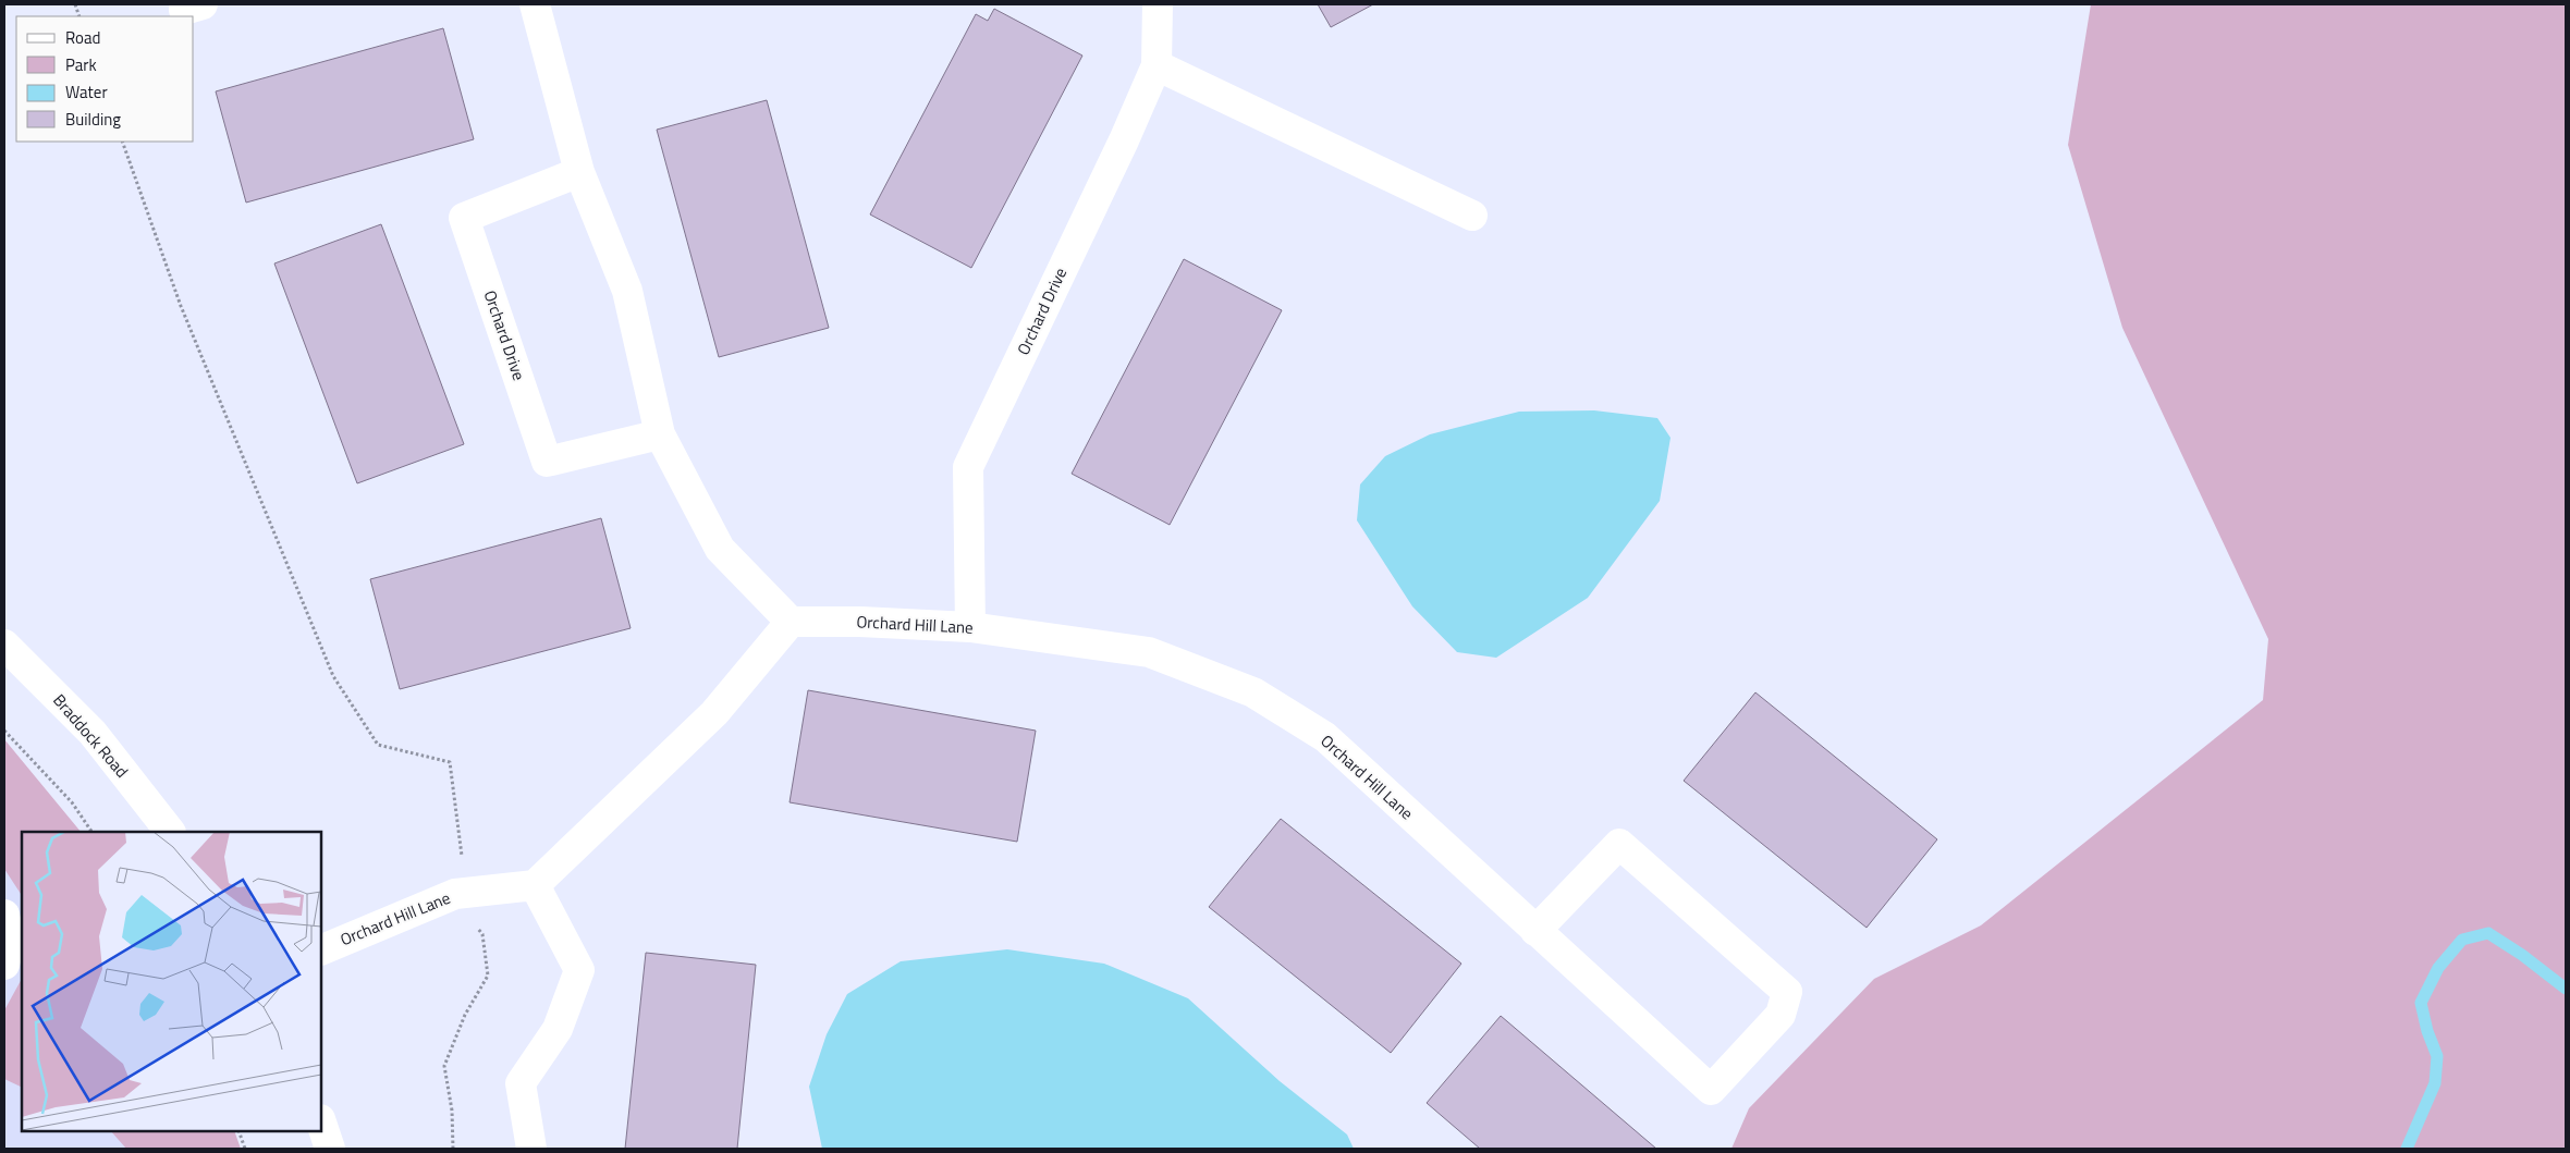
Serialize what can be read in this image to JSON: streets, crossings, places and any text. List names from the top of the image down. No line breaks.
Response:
{"streets":{"street":["Orchard Drive","Orchard Hill Lane","Braddock Road"]},"crossings":[["Orchard Drive","Orchard Hill Lane"]],"legend":["Road","Park","Water","Building"]}
